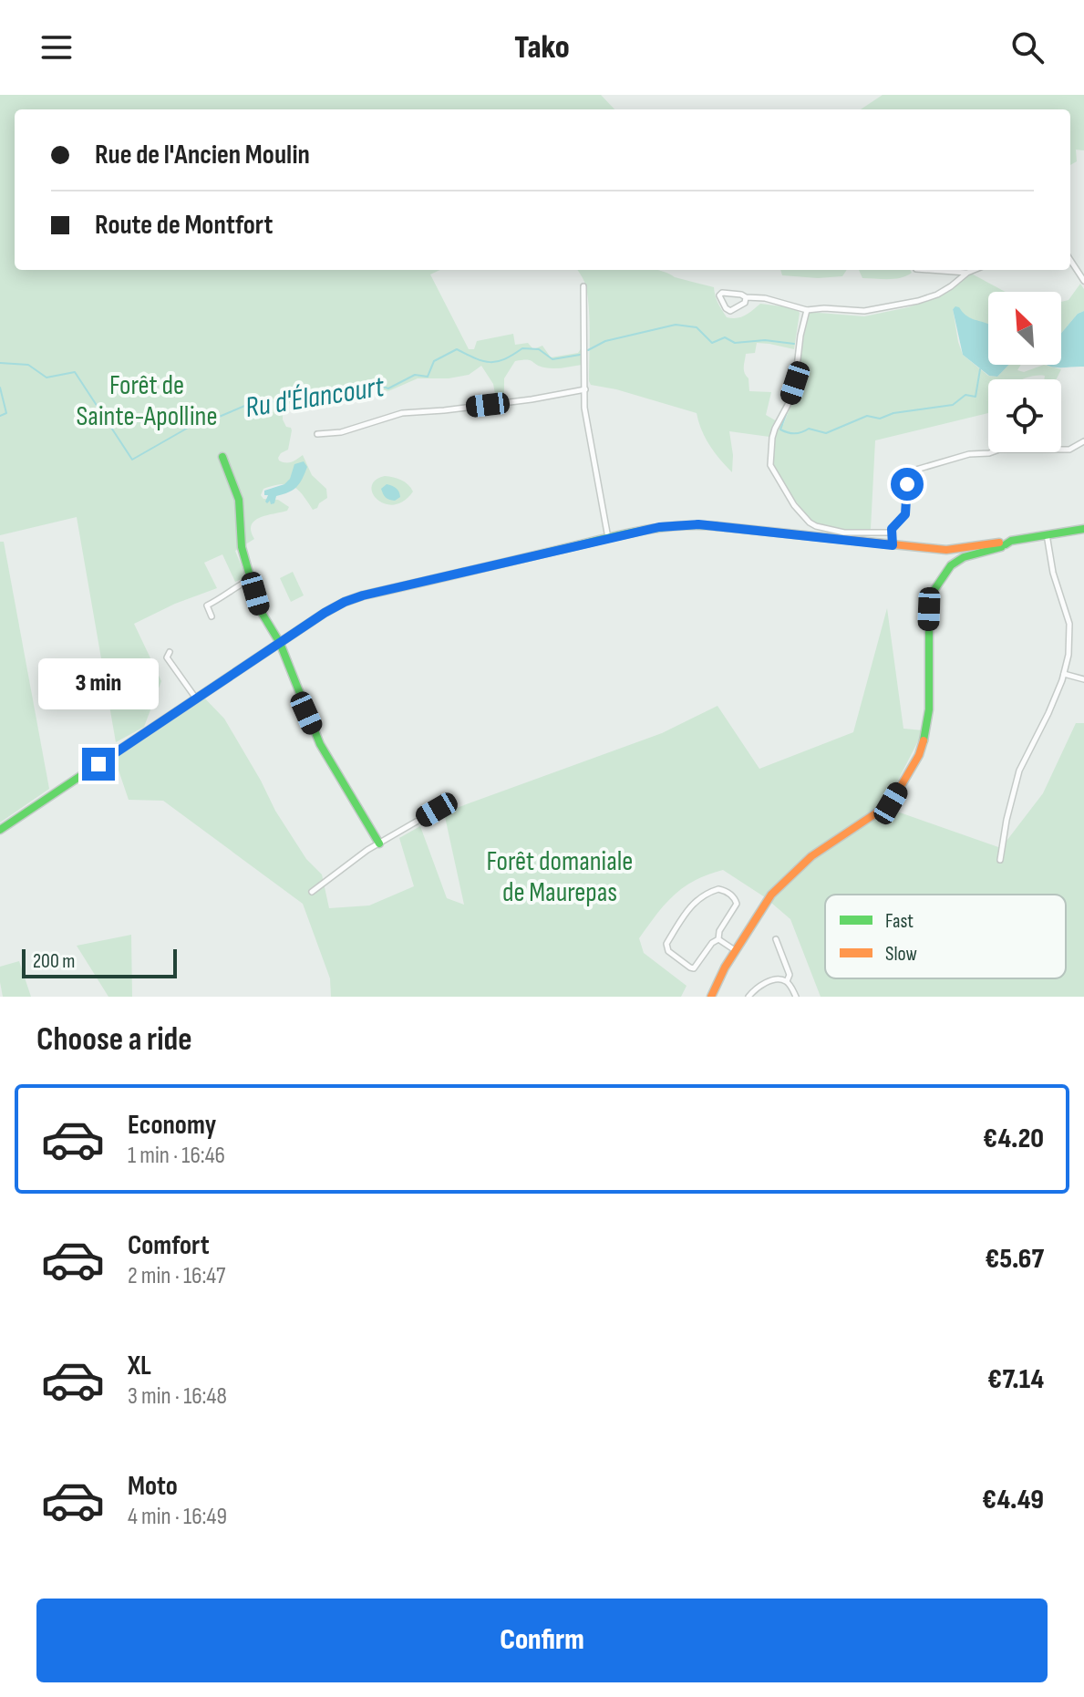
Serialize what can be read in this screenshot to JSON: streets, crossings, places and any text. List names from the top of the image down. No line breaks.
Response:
{"water":["Ru d'Élancourt"],"parks":["Forêt de Sainte-Apolline","Forêt domaniale de Maurepas"],"legend":["Fast","Slow"],"scale_bar":"200 m","north":"top left","page":{"header":"Tako","banner":["Rue de l'Ancien Moulin","Route de Montfort"],"bubble":"3 min","scale":"200 m","heading":"Choose a ride","list":[{"name":"Economy","note":"1 min · 16:46","value":"€4.20"},{"name":"Comfort","note":"2 min · 16:47","value":"€5.67"},{"name":"XL","note":"3 min · 16:48","value":"€7.14"},{"name":"Moto","note":"4 min · 16:49","value":"€4.49"}],"buttons":"Confirm"}}
